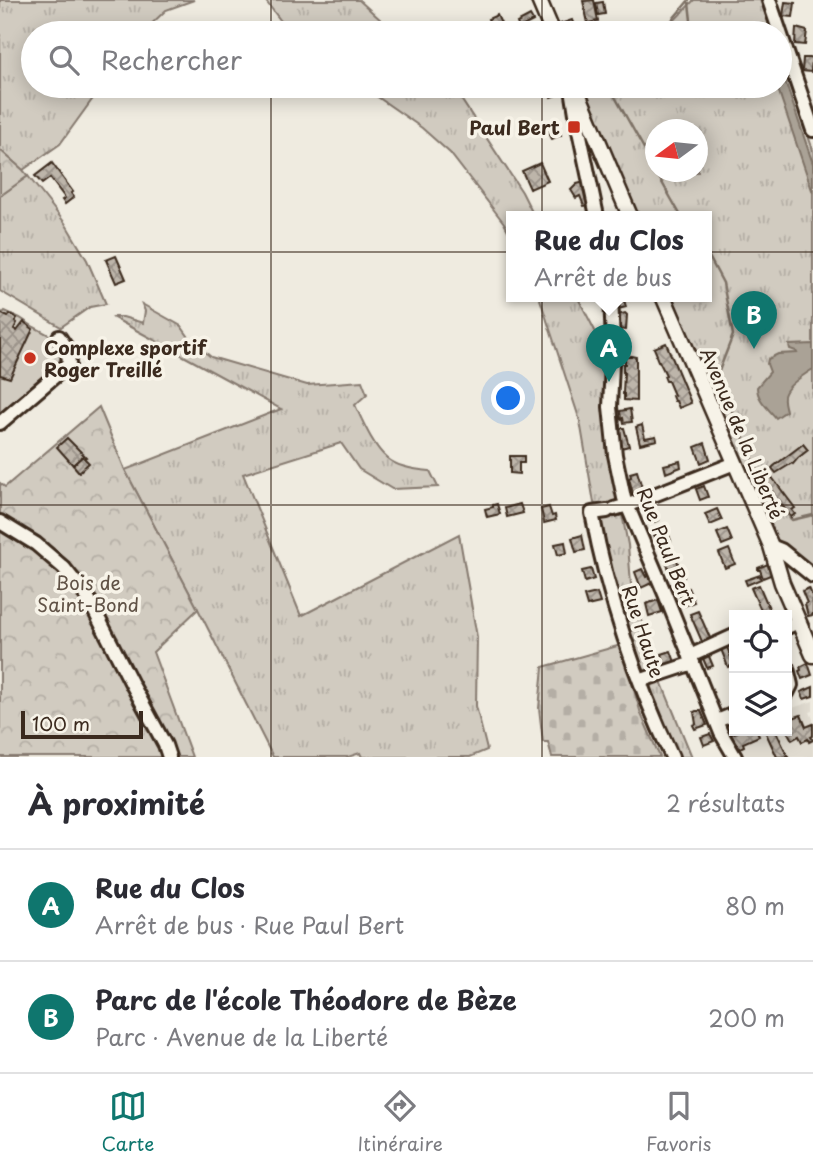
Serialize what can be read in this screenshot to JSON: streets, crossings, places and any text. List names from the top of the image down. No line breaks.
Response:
{"streets":{"main road":["Avenue de la Liberté"],"street":["Rue Paul Bert","Rue Haute"]},"crossings":[["Rue Paul Bert","Rue Haute"]],"parks":["Bois de Saint-Bond"],"places":{"transit":["Paul Bert"],"other":["Complexe sportif Roger Treillé"]},"scale_bar":"100 m","north":"left","page":{"search":"Rechercher","popup":["Rue du Clos","Arrêt de bus"],"pins":["B","A"],"scale":"100 m","heading":["À proximité","2 résultats"],"list":[{"mark":"A","name":"Rue du Clos","note":"Arrêt de bus · Rue Paul Bert","value":"80 m"},{"mark":"B","name":"Parc de l'école Théodore de Bèze","note":"Parc · Avenue de la Liberté","value":"200 m"}],"nav":["Carte","Itinéraire","Favoris"]}}
